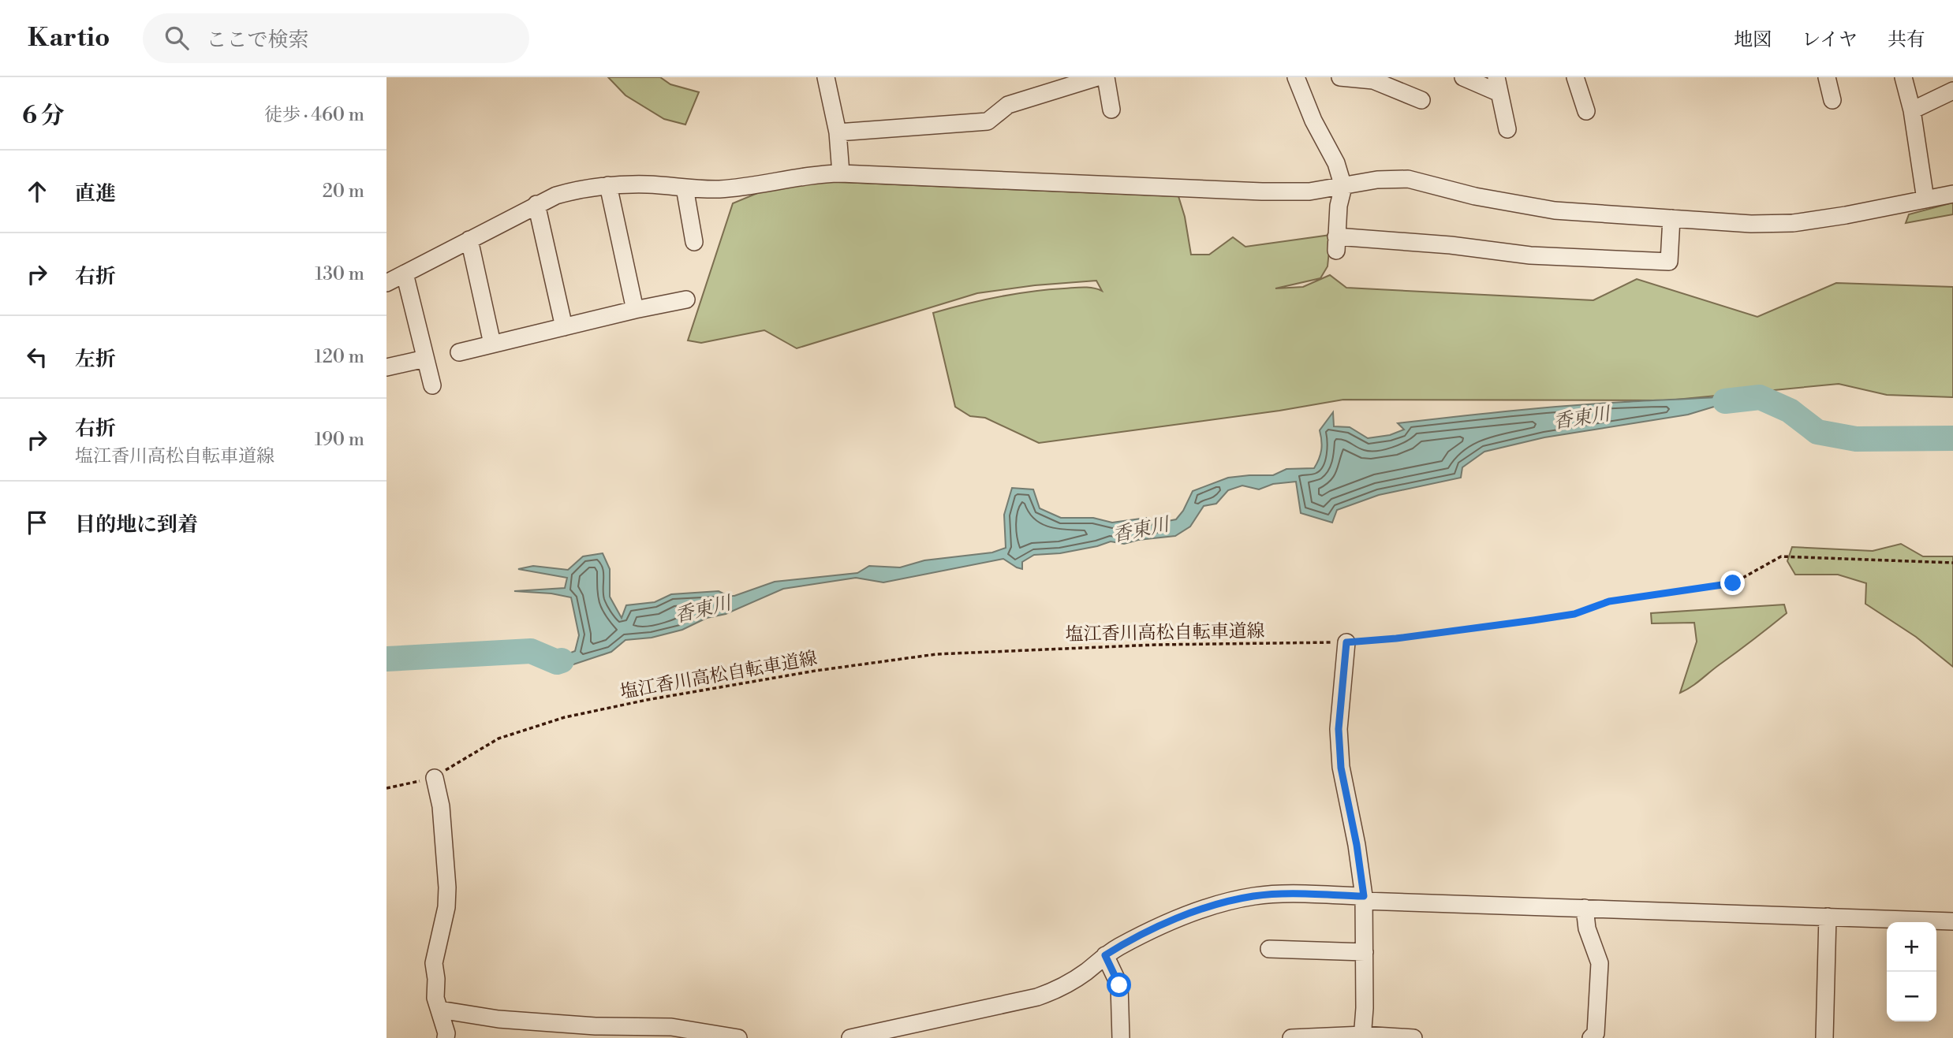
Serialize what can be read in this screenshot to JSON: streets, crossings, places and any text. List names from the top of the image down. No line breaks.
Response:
{"streets":{"path":["塩江香川高松自転車道線"]},"water":["香東川"],"page":{"header":"Kartio","search":"ここで検索","nav":["地図","レイヤ","共有"],"heading":["6 分","徒歩 · 460 m"],"list":[["直進","20 m"],["右折","130 m"],["左折","120 m"],["右折","塩江香川高松自転車道線","190 m"],"目的地に到着"],"map_buttons":["+","−"]}}
